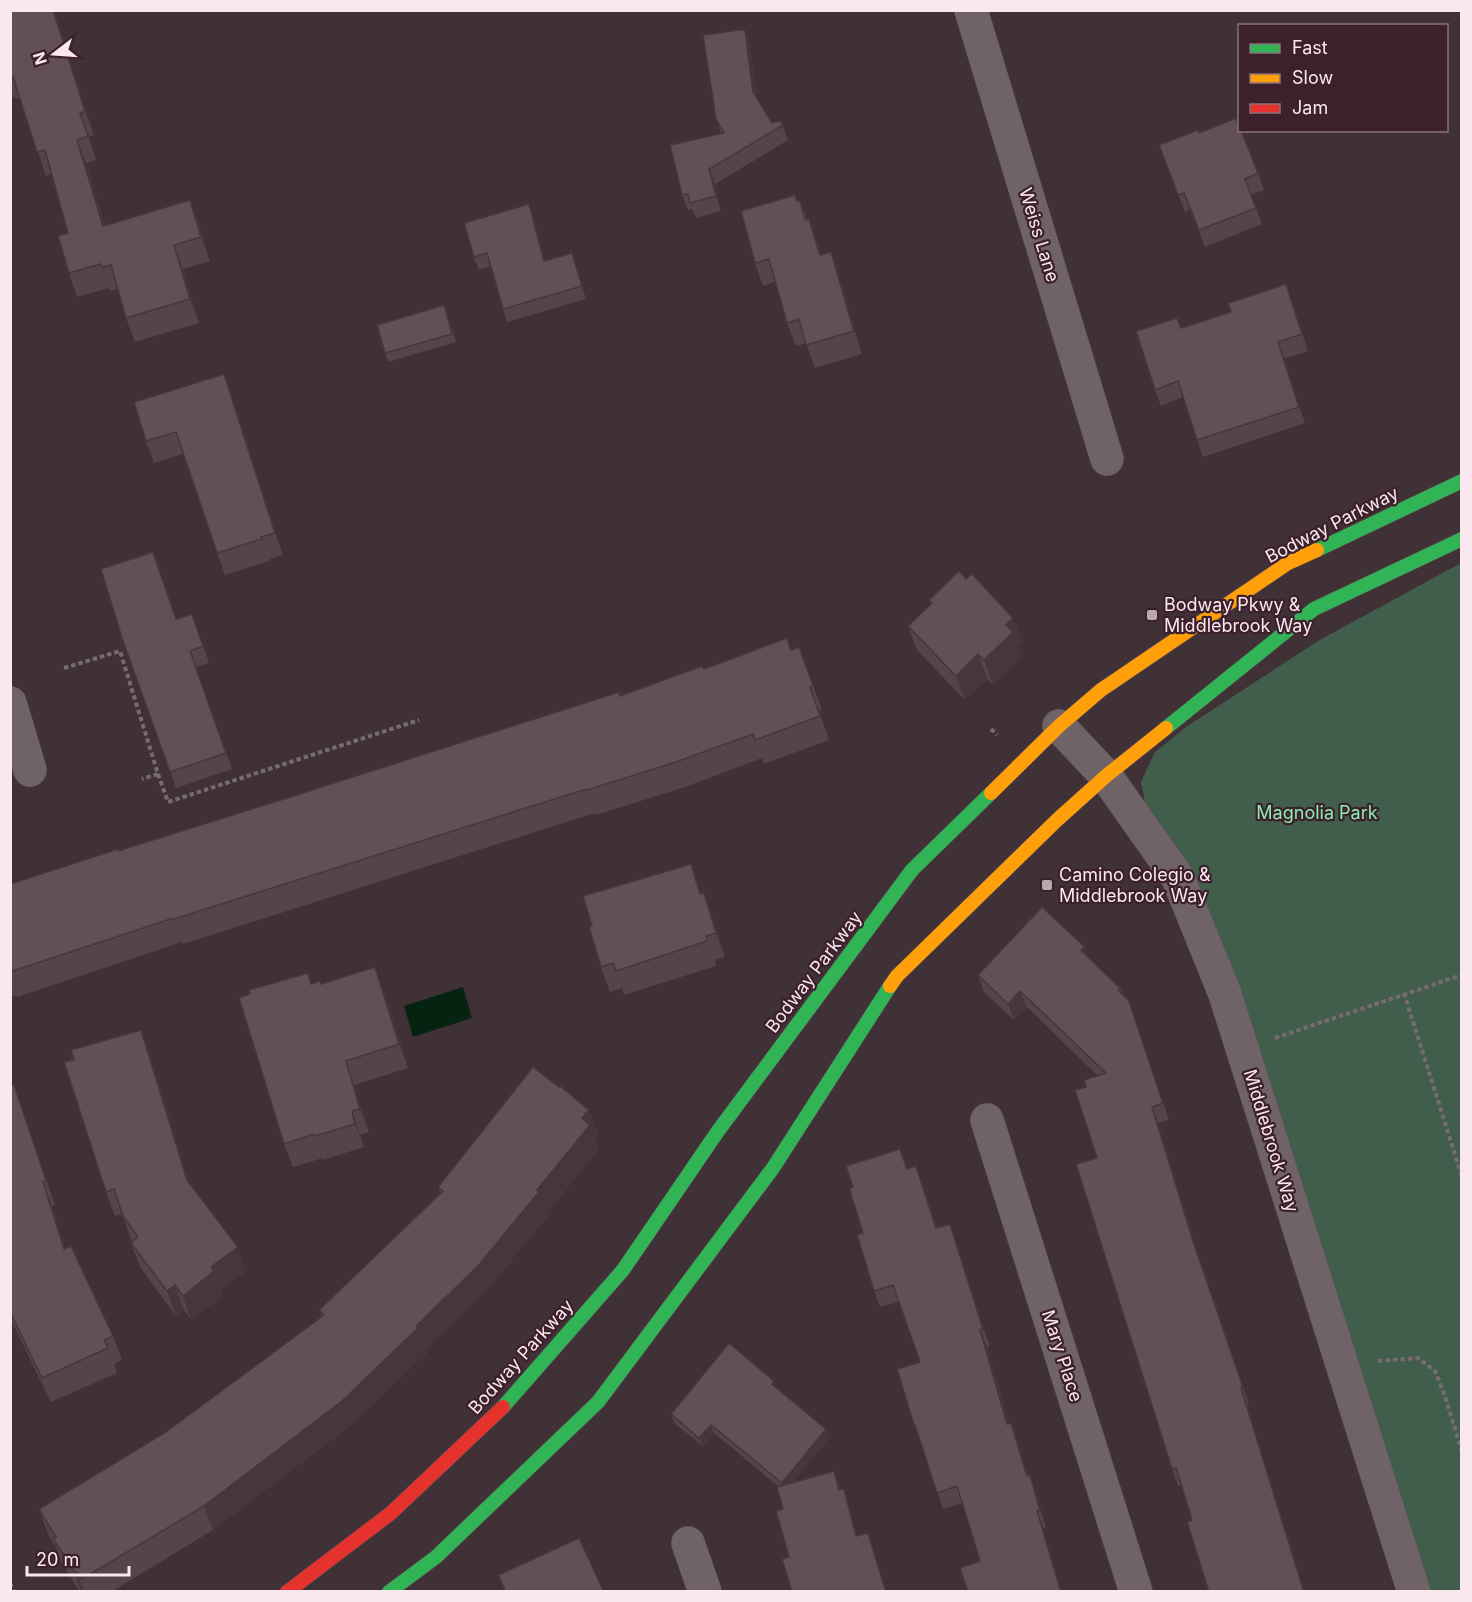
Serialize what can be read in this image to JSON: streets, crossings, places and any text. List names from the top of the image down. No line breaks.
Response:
{"streets":{"street":["Weiss Lane","Bodway Parkway","Middlebrook Way","Mary Place"]},"crossings":[["Bodway Parkway","Middlebrook Way"]],"parks":["Magnolia Park"],"places":{"transit":["Bodway Pkwy & Middlebrook Way","Camino Colegio & Middlebrook Way"]},"legend":["Fast","Slow","Jam"],"scale_bar":"20 m","north":"left"}
